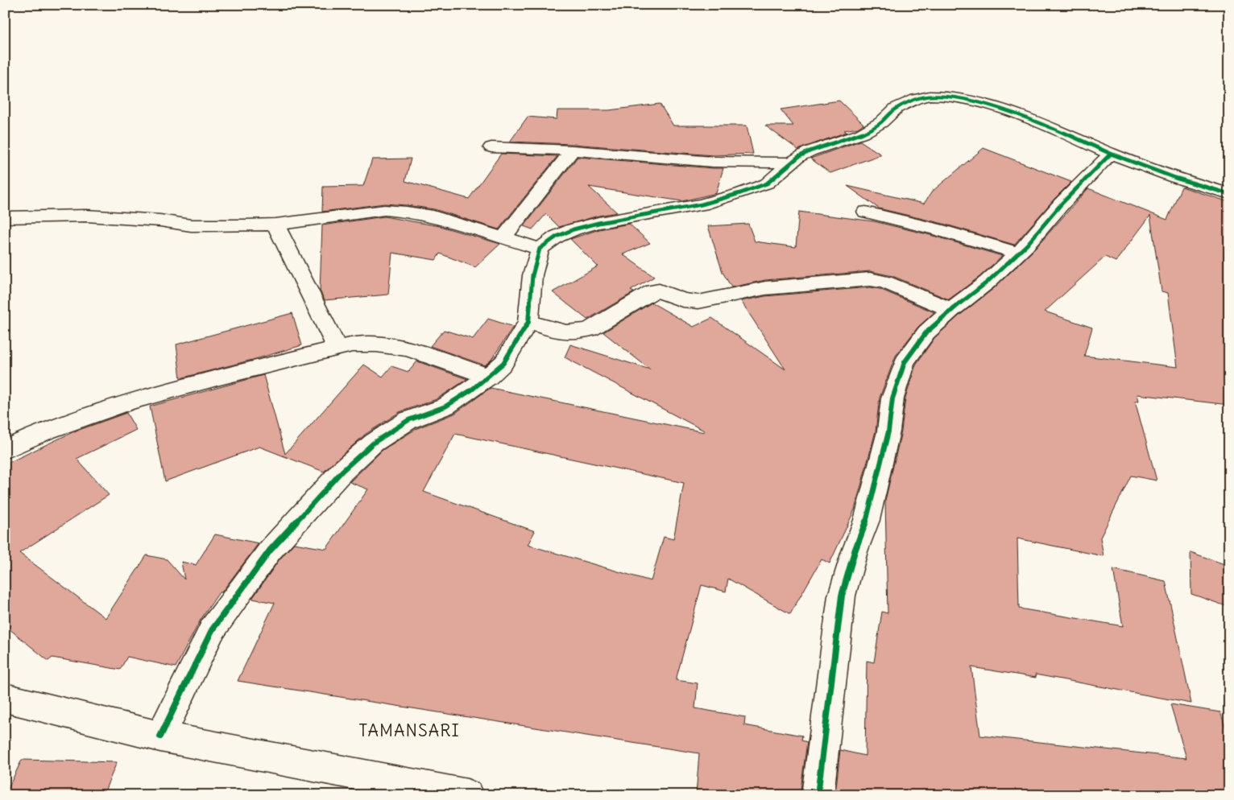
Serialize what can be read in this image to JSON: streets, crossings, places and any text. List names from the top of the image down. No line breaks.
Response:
{"districts":["TAMANSARI"]}
